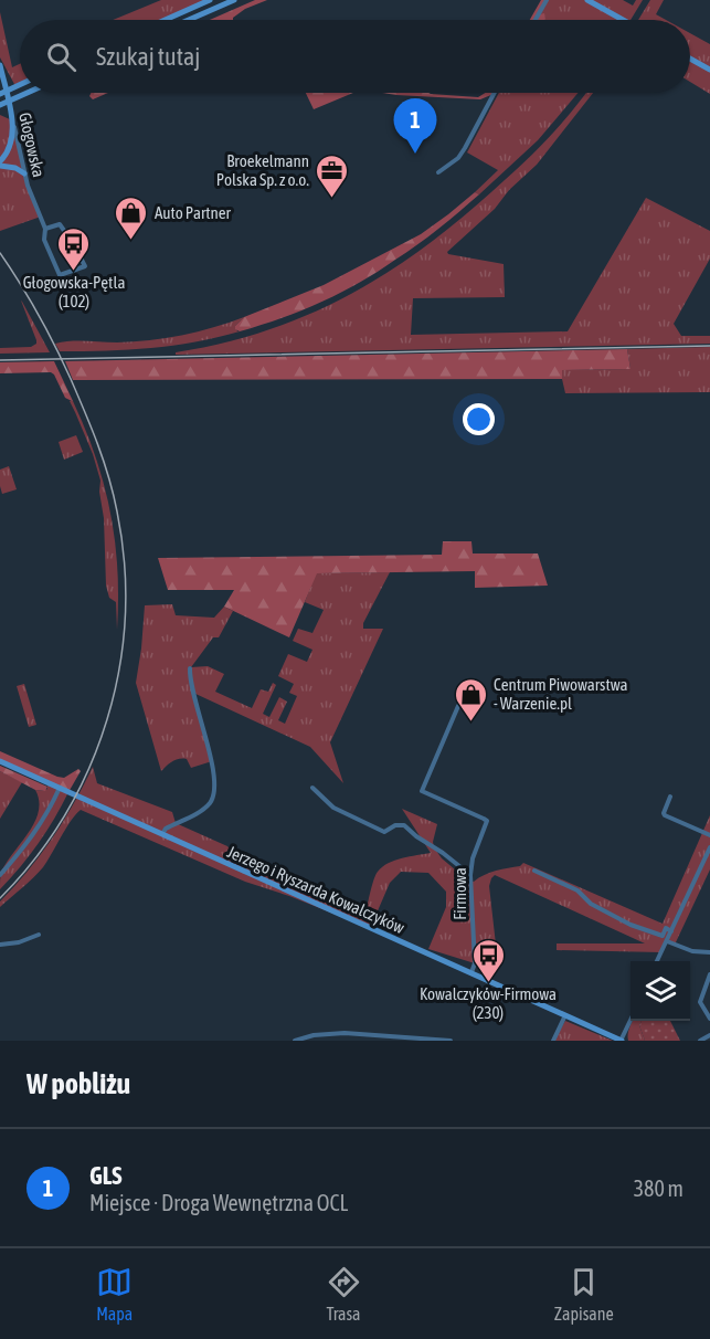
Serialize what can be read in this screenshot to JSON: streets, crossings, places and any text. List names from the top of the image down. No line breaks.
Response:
{"streets":{"main road":["Głogowska","Jerzego i Ryszarda Kowalczyków"],"street":["Firmowa"]},"crossings":[["Jerzego i Ryszarda Kowalczyków","Firmowa"]],"places":{"office":["Broekelmann Polska Sp. z o.o."],"shop":["Auto Partner","Centrum Piwowarstwa - Warzenie.pl"],"bus stop":["Głogowska-Pętla (102)","Kowalczyków-Firmowa (230)"]},"page":{"search":"Szukaj tutaj","pins":"1","heading":"W pobliżu","list":[{"mark":"1","name":"GLS","note":"Miejsce · Droga Wewnętrzna OCL","value":"380 m"}],"nav":["Mapa","Trasa","Zapisane"]}}
